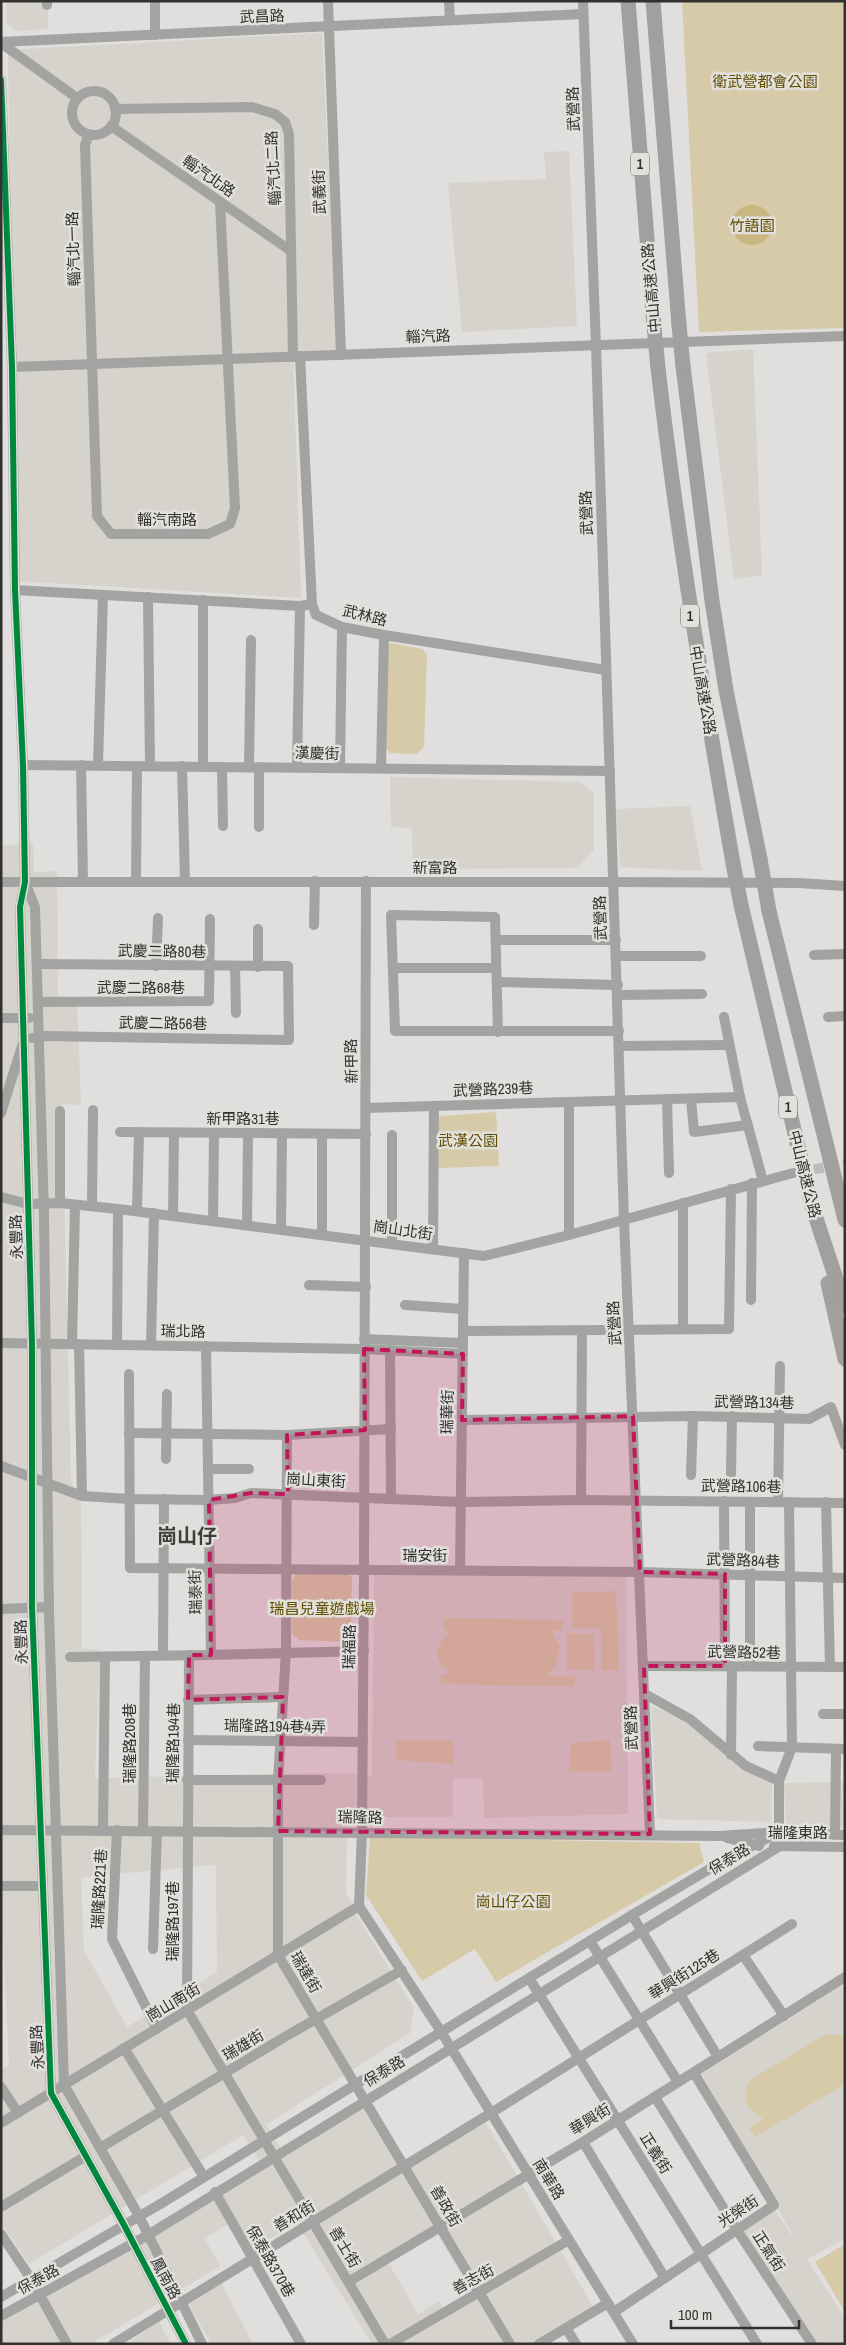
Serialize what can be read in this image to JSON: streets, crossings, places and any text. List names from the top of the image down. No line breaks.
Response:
{"streets":{"highway":["1","中山高速公路"],"street":["武昌路","武營路","輜汽北二路","輜汽北路","武義街","輜汽北一路","輜汽路","輜汽南路","武林路","漢慶街","新富路","武慶二路80巷","武慶二路68巷","武慶二路56巷","新甲路","武營路239巷","新甲路31巷","崗山北街","永豐路","瑞北路","武營路134巷","瑞華街","崗山東街","武營路106巷","瑞安街","武營路84巷","瑞泰街","瑞福路","武營路52巷","瑞隆路194巷4弄","瑞隆路208巷","瑞隆路194巷","瑞隆路","瑞隆東路","保泰路","瑞隆路221巷","瑞隆路197巷","瑞達街","華興街125巷","崗山南街","瑞雄街","華興街","正義街","南華路","善政街","光榮街","善和街","善士街","正氣街","保泰路370巷","鳳南路","善志街"]},"crossings":[["武昌路","武營路"],["武昌路","武義街"],["武營路","輜汽路"],["武營路","武林路"],["武營路","漢慶街"],["武營路","新富路"],["武營路","武營路239巷"],["武營路","崗山北街"],["武營路","武營路134巷"],["武營路","崗山東街"],["武營路","武營路106巷"],["武營路","瑞安街"],["武營路","武營路84巷"],["武營路","武營路52巷"],["武營路","瑞隆路"],["輜汽北二路","輜汽北路"],["輜汽北二路","輜汽北一路"],["輜汽北二路","輜汽路"],["輜汽北路","輜汽北一路"],["武義街","輜汽路"],["輜汽北一路","輜汽路"],["輜汽北一路","輜汽南路"],["輜汽路","輜汽南路"],["新富路","新甲路"],["新富路","永豐路"],["武慶二路80巷","武慶二路68巷"],["武慶二路80巷","武慶二路56巷"],["武慶二路80巷","永豐路"],["武慶二路68巷","永豐路"],["武慶二路56巷","永豐路"],["新甲路","武營路239巷"],["新甲路","新甲路31巷"],["新甲路","崗山北街"],["新甲路","瑞福路"],["崗山北街","永豐路"],["崗山北街","瑞華街"],["崗山北街","瑞福路"],["永豐路","瑞北路"],["永豐路","崗山東街"],["永豐路","瑞隆路"],["永豐路","保泰路"],["永豐路","崗山南街"],["永豐路","瑞雄街"],["永豐路","鳳南路"],["瑞北路","瑞泰街"],["瑞北路","瑞福路"],["武營路134巷","瑞華街"],["瑞華街","崗山東街"],["瑞華街","瑞安街"],["崗山東街","武營路106巷"],["崗山東街","瑞安街"],["崗山東街","瑞泰街"],["崗山東街","瑞福路"],["崗山東街","瑞達街"],["瑞安街","武營路84巷"],["瑞安街","瑞泰街"],["瑞安街","瑞福路"],["瑞安街","瑞達街"],["瑞福路","瑞隆路194巷4弄"],["瑞福路","瑞隆路"],["瑞福路","崗山南街"],["瑞隆路194巷4弄","瑞隆路194巷"],["瑞隆路194巷4弄","瑞達街"],["瑞隆路208巷","瑞隆路"],["瑞隆路194巷","瑞隆路"],["瑞隆路194巷","瑞隆路197巷"],["瑞隆路","瑞隆東路"],["瑞隆路","保泰路"],["瑞隆路","瑞隆路221巷"],["瑞隆路","瑞隆路197巷"],["瑞隆路","瑞達街"],["瑞隆東路","保泰路"],["保泰路","瑞達街"],["保泰路","正義街"],["保泰路","南華路"],["保泰路","善政街"],["保泰路","善士街"],["保泰路","保泰路370巷"],["保泰路","鳳南路"],["瑞隆路221巷","崗山南街"],["瑞隆路197巷","崗山南街"],["瑞隆路197巷","善士街"],["瑞達街","崗山南街"],["瑞達街","瑞雄街"],["瑞達街","善政街"],["華興街125巷","華興街"],["華興街125巷","正義街"],["華興街125巷","南華路"],["華興街125巷","善和街"],["崗山南街","善士街"],["瑞雄街","善士街"],["華興街","正義街"],["華興街","南華路"],["華興街","善政街"],["華興街","光榮街"],["華興街","善士街"],["華興街","正氣街"],["正義街","光榮街"],["南華路","光榮街"],["南華路","善和街"],["南華路","善志街"],["善政街","善和街"],["善政街","善志街"],["光榮街","正氣街"],["善和街","善士街"],["善和街","保泰路370巷"],["善和街","鳳南路"]],"districts":["崗山仔"],"parks":["衛武營都會公園","竹語園","武漢公園","瑞昌兒童遊戲場","崗山仔公園"],"scale_bar":"100 m"}
